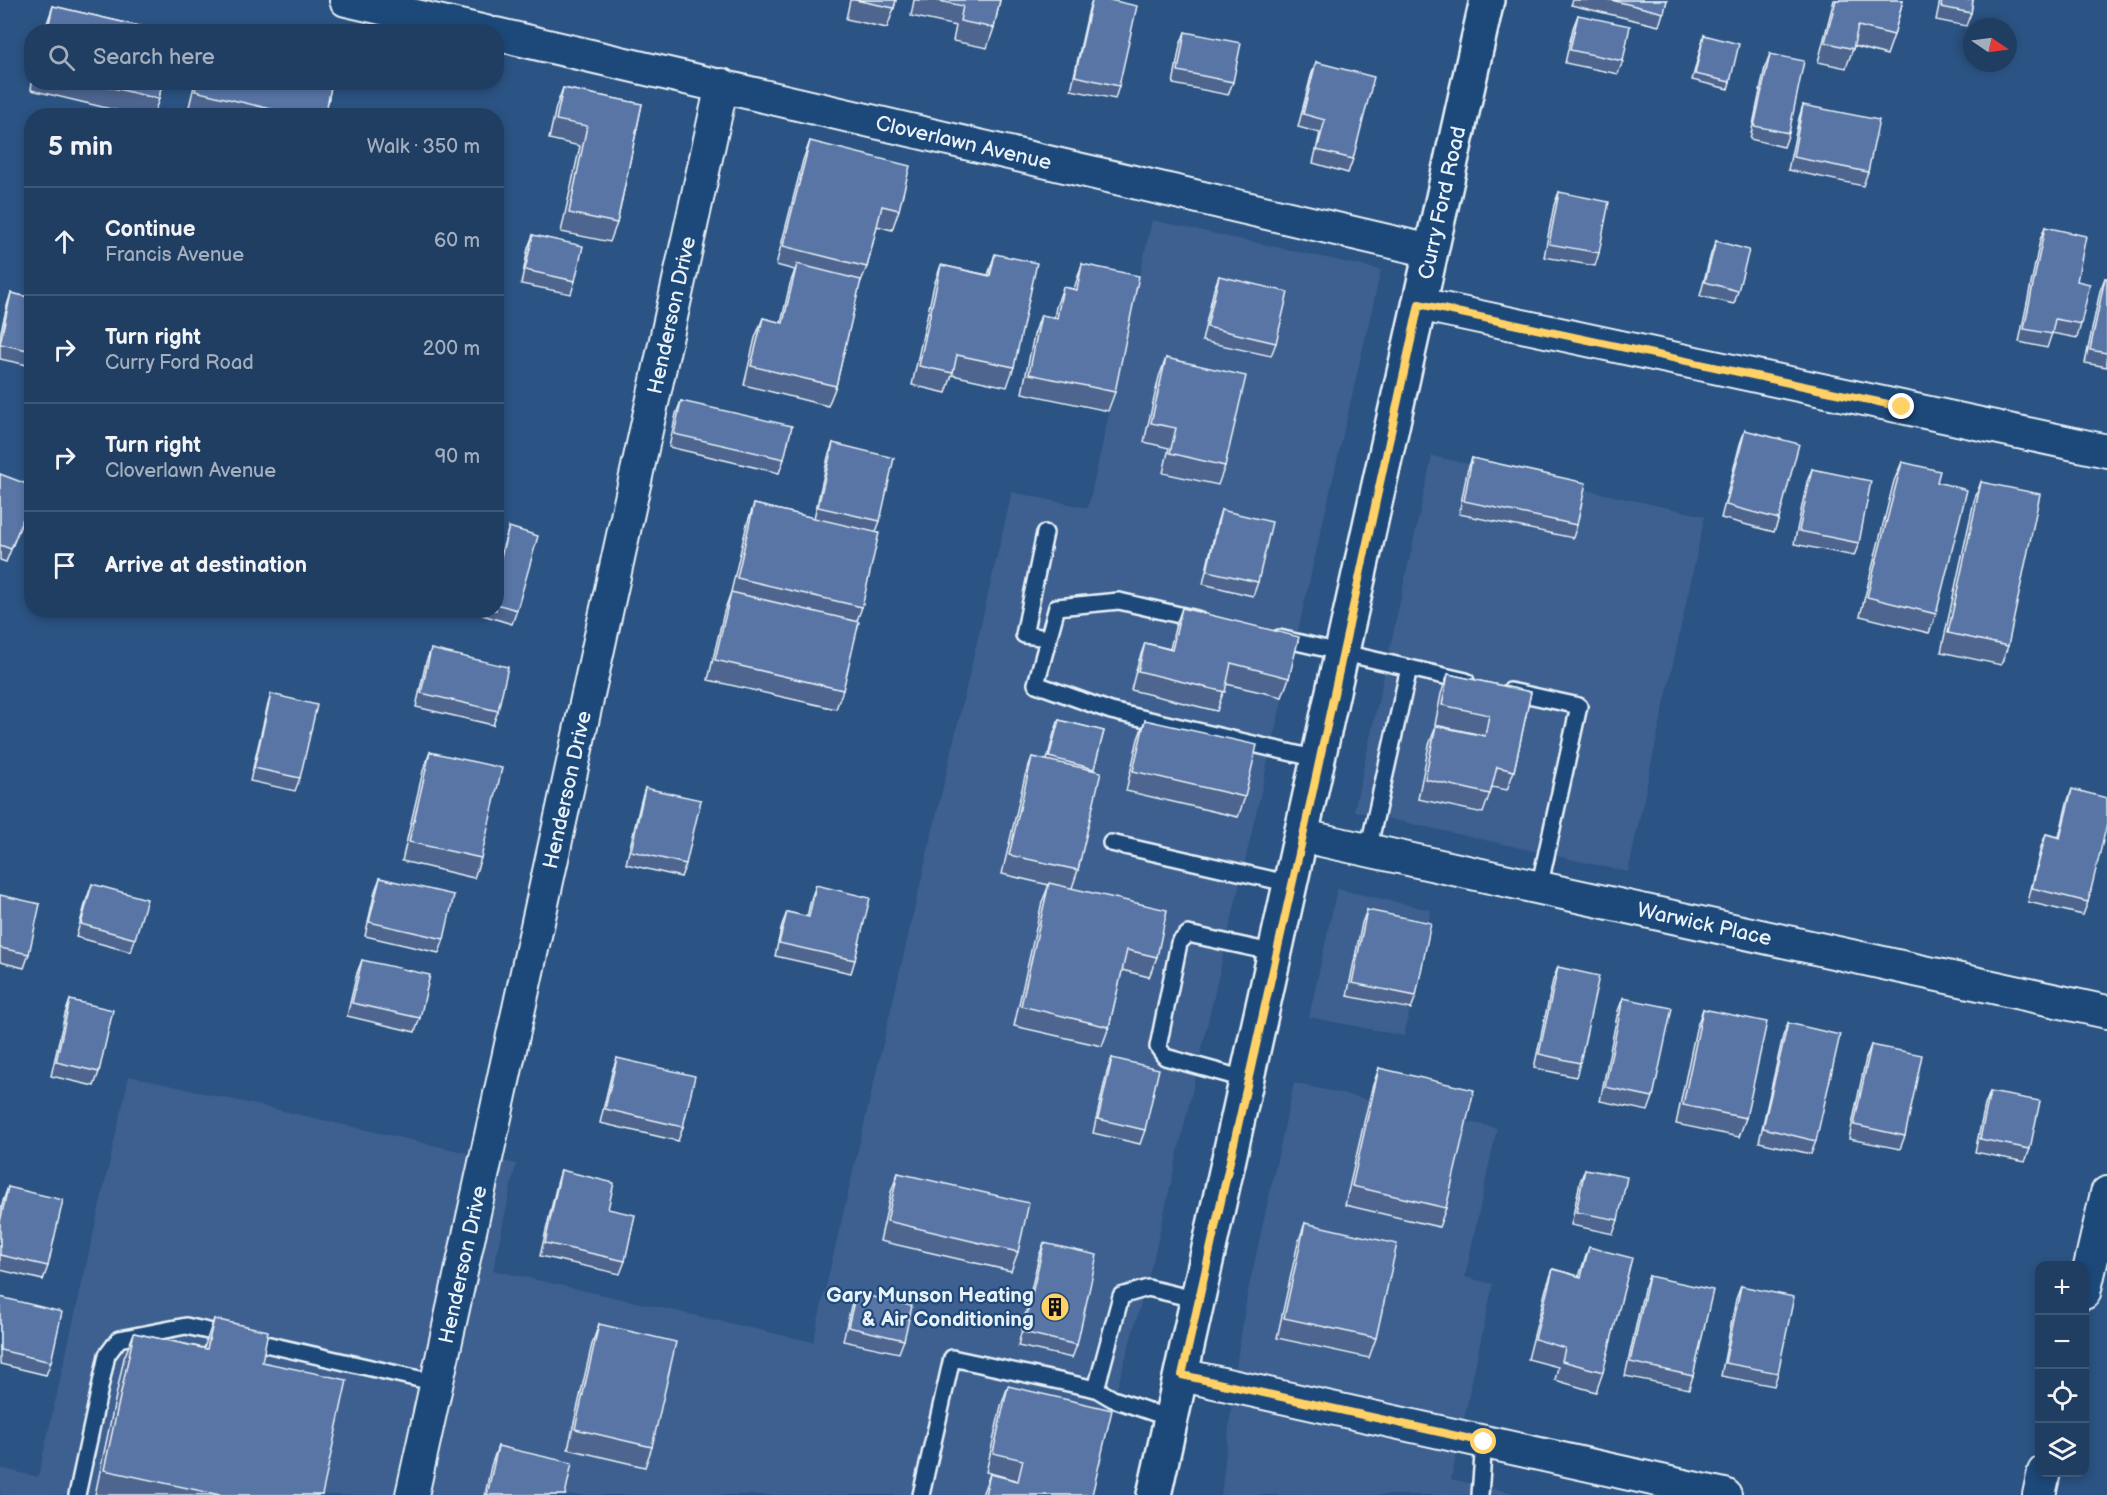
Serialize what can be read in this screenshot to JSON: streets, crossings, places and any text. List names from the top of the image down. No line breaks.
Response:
{"streets":{"street":["Cloverlawn Avenue","Curry Ford Road","Henderson Drive","Warwick Place"]},"crossings":[["Cloverlawn Avenue","Curry Ford Road"],["Cloverlawn Avenue","Henderson Drive"],["Curry Ford Road","Warwick Place"]],"places":{"building":["Gary Munson Heating & Air Conditioning"]},"north":"right","page":{"search":"Search here","heading":["5 min","Walk · 350 m"],"list":[["Continue","Francis Avenue","60 m"],["Turn right","Curry Ford Road","200 m"],["Turn right","Cloverlawn Avenue","90 m"],"Arrive at destination"],"map_buttons":["+","−"]}}
